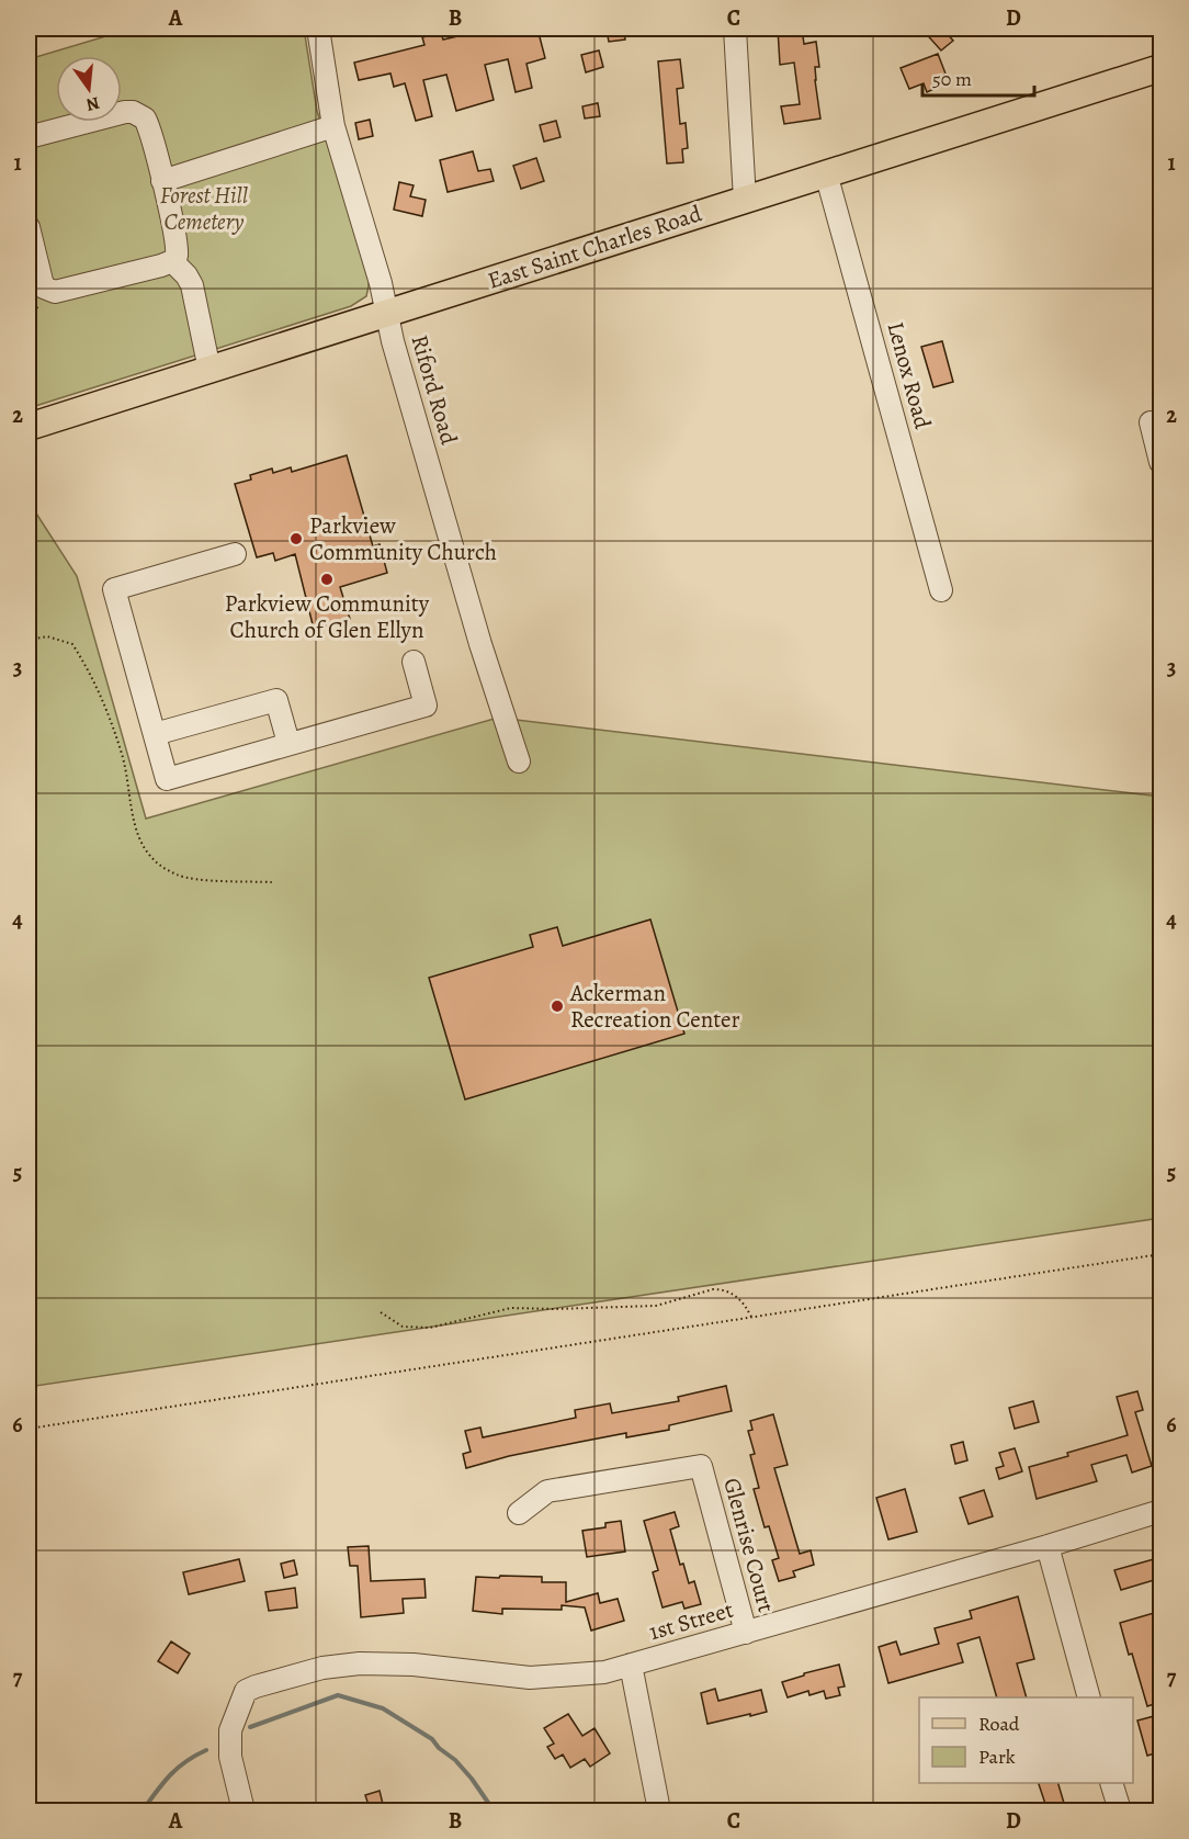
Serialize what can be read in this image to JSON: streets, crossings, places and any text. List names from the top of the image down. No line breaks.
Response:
{"streets":{"main road":["East Saint Charles Road"],"street":["Lenox Road","Riford Road","Glenrise Court","1st Street"]},"crossings":[["East Saint Charles Road","Lenox Road"],["East Saint Charles Road","Riford Road"],["Glenrise Court","1st Street"]],"parks":["Forest Hill Cemetery"],"places":["Parkview Community Church","Parkview Community Church of Glen Ellyn","Ackerman Recreation Center"],"legend":["Road","Park"],"scale_bar":"50 m","north":"bottom","grid":{"columns":["A","B","C","D"],"rows":["1","2","3","4","5","6","7"]}}
